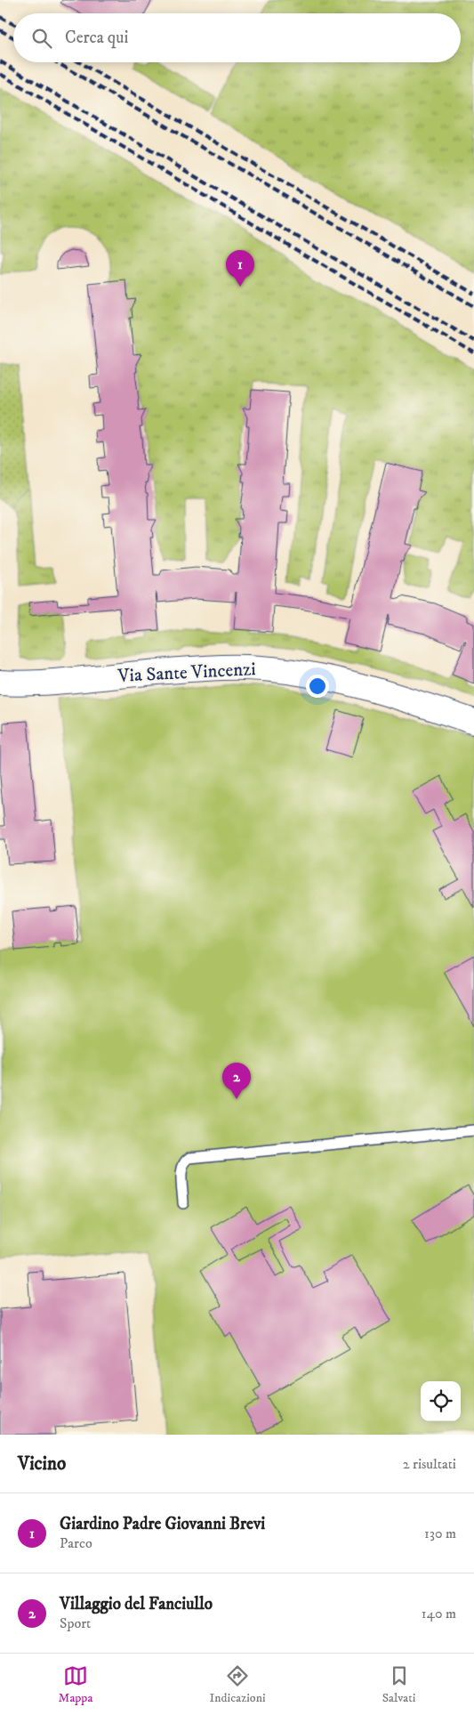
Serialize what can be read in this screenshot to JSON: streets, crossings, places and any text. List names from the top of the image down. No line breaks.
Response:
{"streets":{"street":["Via Sante Vincenzi"]},"page":{"search":"Cerca qui","pins":["1","2"],"heading":["Vicino","2 risultati"],"list":[{"mark":"1","name":"Giardino Padre Giovanni Brevi","note":"Parco","value":"130 m"},{"mark":"2","name":"Villaggio del Fanciullo","note":"Sport","value":"140 m"}],"nav":["Mappa","Indicazioni","Salvati"]}}
